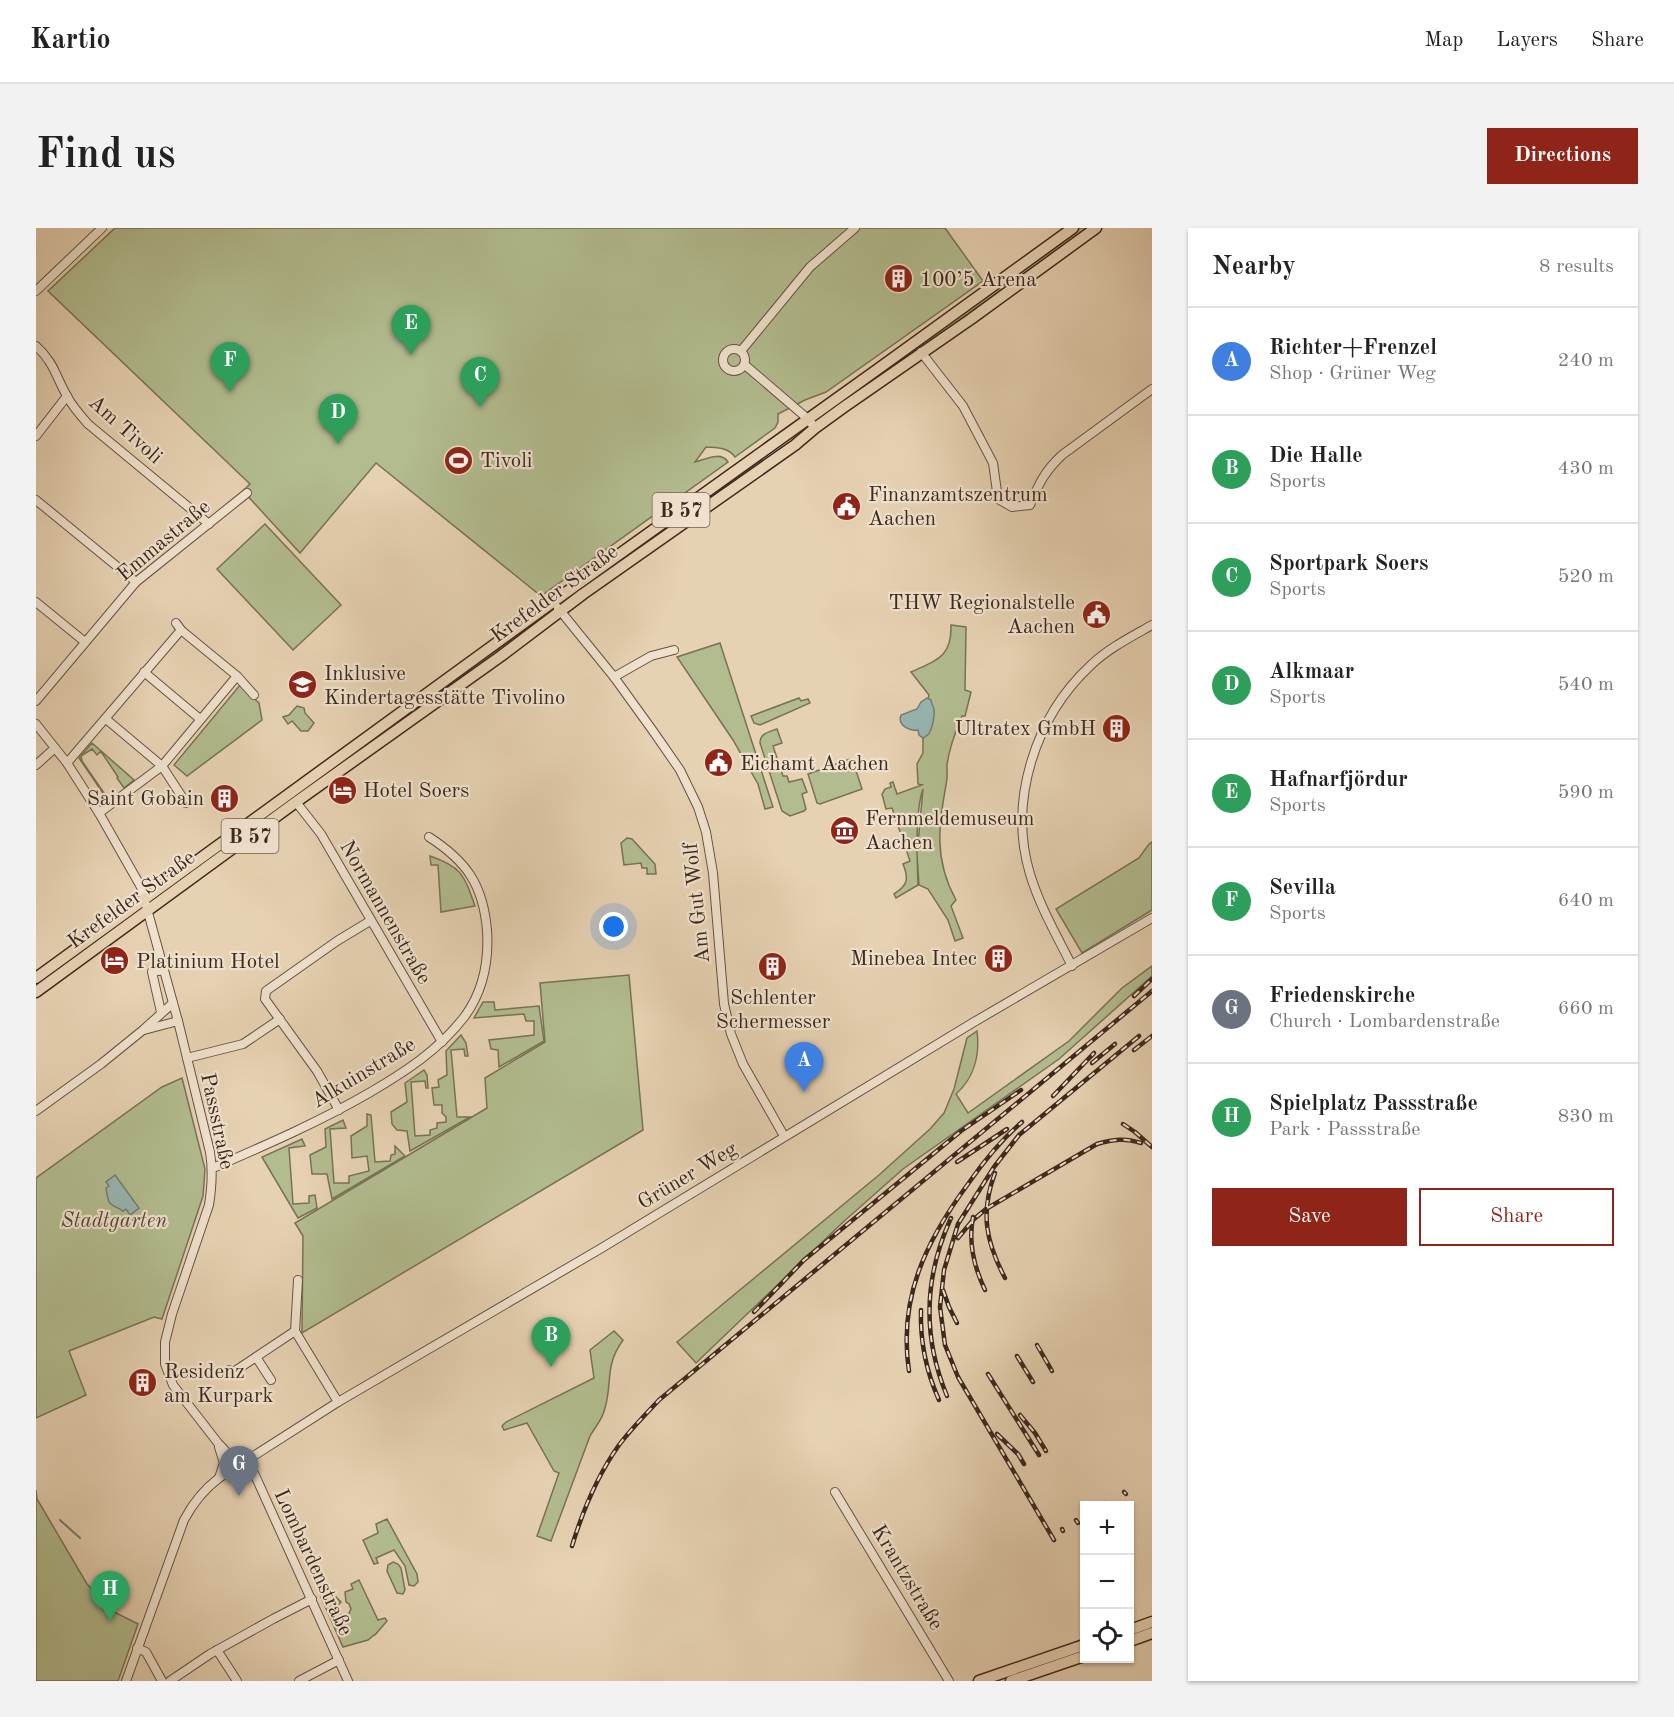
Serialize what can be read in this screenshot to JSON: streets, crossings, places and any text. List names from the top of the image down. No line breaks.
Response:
{"streets":{"main road":["B 57","Krefelder Straße"],"street":["Am Tivoli","Emmastraße","Am Gut Wolf","Normannenstraße","Alkuinstraße","Passstraße","Grüner Weg","Lombardenstraße","Krantzstraße"]},"crossings":[["Am Tivoli","Emmastraße"],["Krefelder Straße","Am Gut Wolf"],["Krefelder Straße","Normannenstraße"],["Krefelder Straße","Passstraße"],["Am Gut Wolf","Grüner Weg"],["Normannenstraße","Alkuinstraße"],["Alkuinstraße","Passstraße"],["Passstraße","Grüner Weg"],["Passstraße","Lombardenstraße"],["Grüner Weg","Lombardenstraße"]],"parks":["Stadtgarten"],"places":{"building":["100’5 Arena","Ultratex GmbH","Saint Gobain","Minebea Intec","Schlenter Schermesser","Residenz am Kurpark"],"sports":["Tivoli"],"public building":["Finanzamtszentrum Aachen","THW Regionalstelle Aachen","Eichamt Aachen"],"school or university":["Inklusive Kindertagesstätte Tivolino"],"hotel":["Hotel Soers","Platinium Hotel"],"museum":["Fernmeldemuseum Aachen"]},"page":{"header":"Kartio","nav":["Map","Layers","Share"],"buttons":["Directions",["Save","Share"]],"title":"Find us","heading":["Nearby","8 results"],"pins":["E","F","C","D","A","B","G","H"],"list":[{"mark":"A","name":"Richter+Frenzel","note":"Shop · Grüner Weg","value":"240 m"},{"mark":"B","name":"Die Halle","note":"Sports","value":"430 m"},{"mark":"C","name":"Sportpark Soers","note":"Sports","value":"520 m"},{"mark":"D","name":"Alkmaar","note":"Sports","value":"540 m"},{"mark":"E","name":"Hafnarfjördur","note":"Sports","value":"590 m"},{"mark":"F","name":"Sevilla","note":"Sports","value":"640 m"},{"mark":"G","name":"Friedenskirche","note":"Church · Lombardenstraße","value":"660 m"},{"mark":"H","name":"Spielplatz Passstraße","note":"Park · Passstraße","value":"830 m"}],"map_buttons":["+","−"]}}
